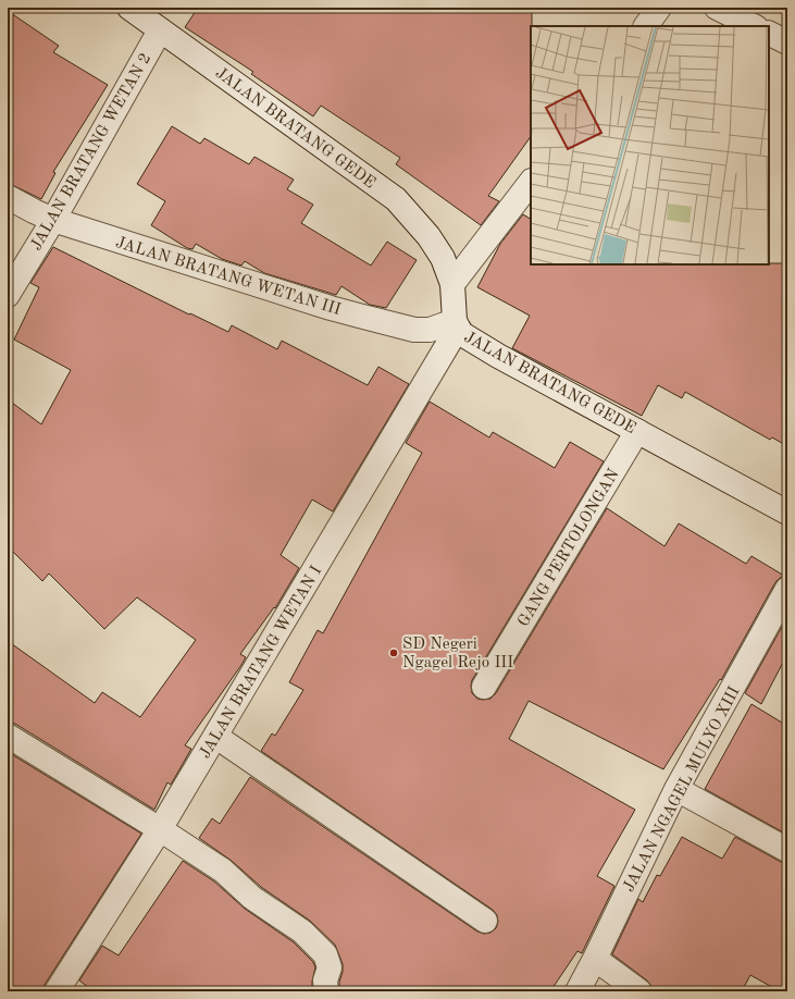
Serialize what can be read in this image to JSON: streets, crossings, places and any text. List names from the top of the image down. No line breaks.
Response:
{"streets":{"street":["JALAN BRATANG GEDE","JALAN BRATANG WETAN 2","JALAN BRATANG WETAN III","GANG PERTOLONGAN","JALAN BRATANG WETAN I","JALAN NGAGEL MULYO XIII"]},"crossings":[["JALAN BRATANG GEDE","JALAN BRATANG WETAN 2"],["JALAN BRATANG GEDE","JALAN BRATANG WETAN III"],["JALAN BRATANG GEDE","GANG PERTOLONGAN"],["JALAN BRATANG GEDE","JALAN BRATANG WETAN I"],["JALAN BRATANG WETAN 2","JALAN BRATANG WETAN III"],["JALAN BRATANG WETAN III","JALAN BRATANG WETAN I"]],"places":["SD Negeri Ngagel Rejo III"]}
